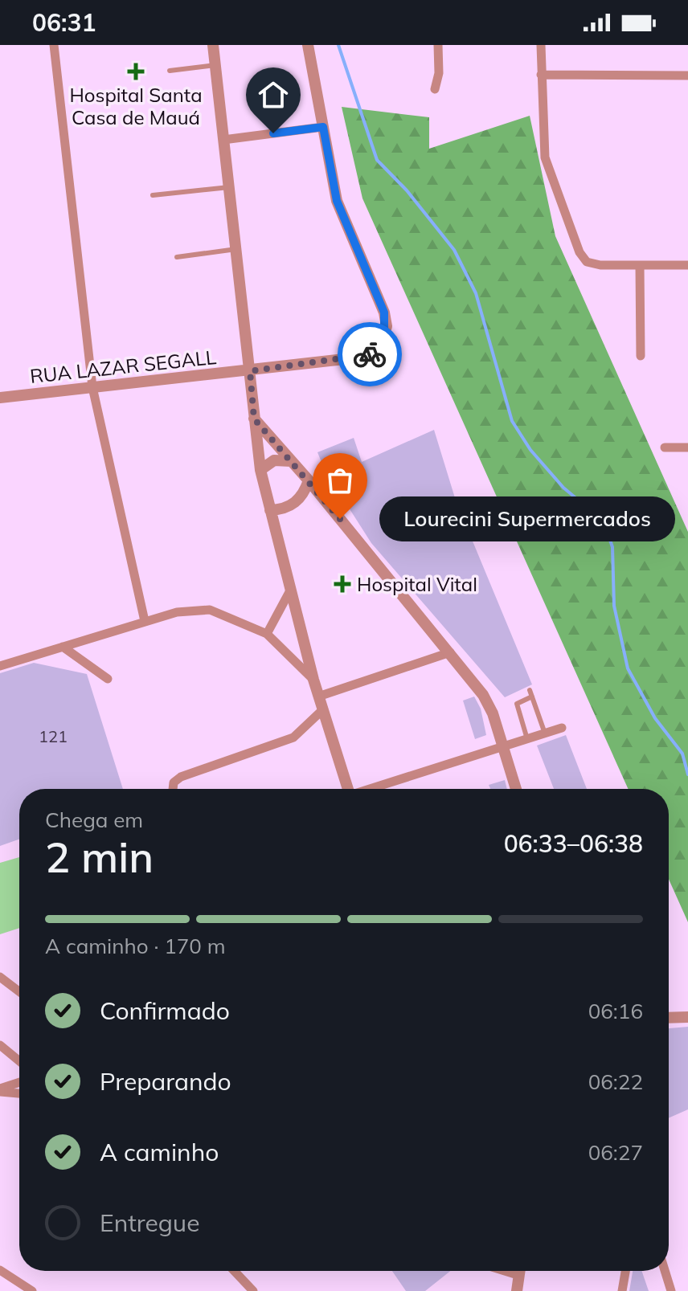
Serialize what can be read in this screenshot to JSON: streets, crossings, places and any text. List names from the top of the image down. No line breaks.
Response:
{"streets":{"street":["RUA LAZAR SEGALL"]},"places":{"health":["Hospital Santa Casa de Mauá","Hospital Vital"],"other":["Lourecini Supermercados"]},"house_numbers":["121"],"page":{"status":"06:31","bubble":"Lourecini Supermercados","heading":["2 min","Chega em","06:33–06:38"],"bar":"A caminho · 170 m","list":[["Confirmado","06:16"],["Preparando","06:22"],["A caminho","06:27"],"Entregue"]}}
